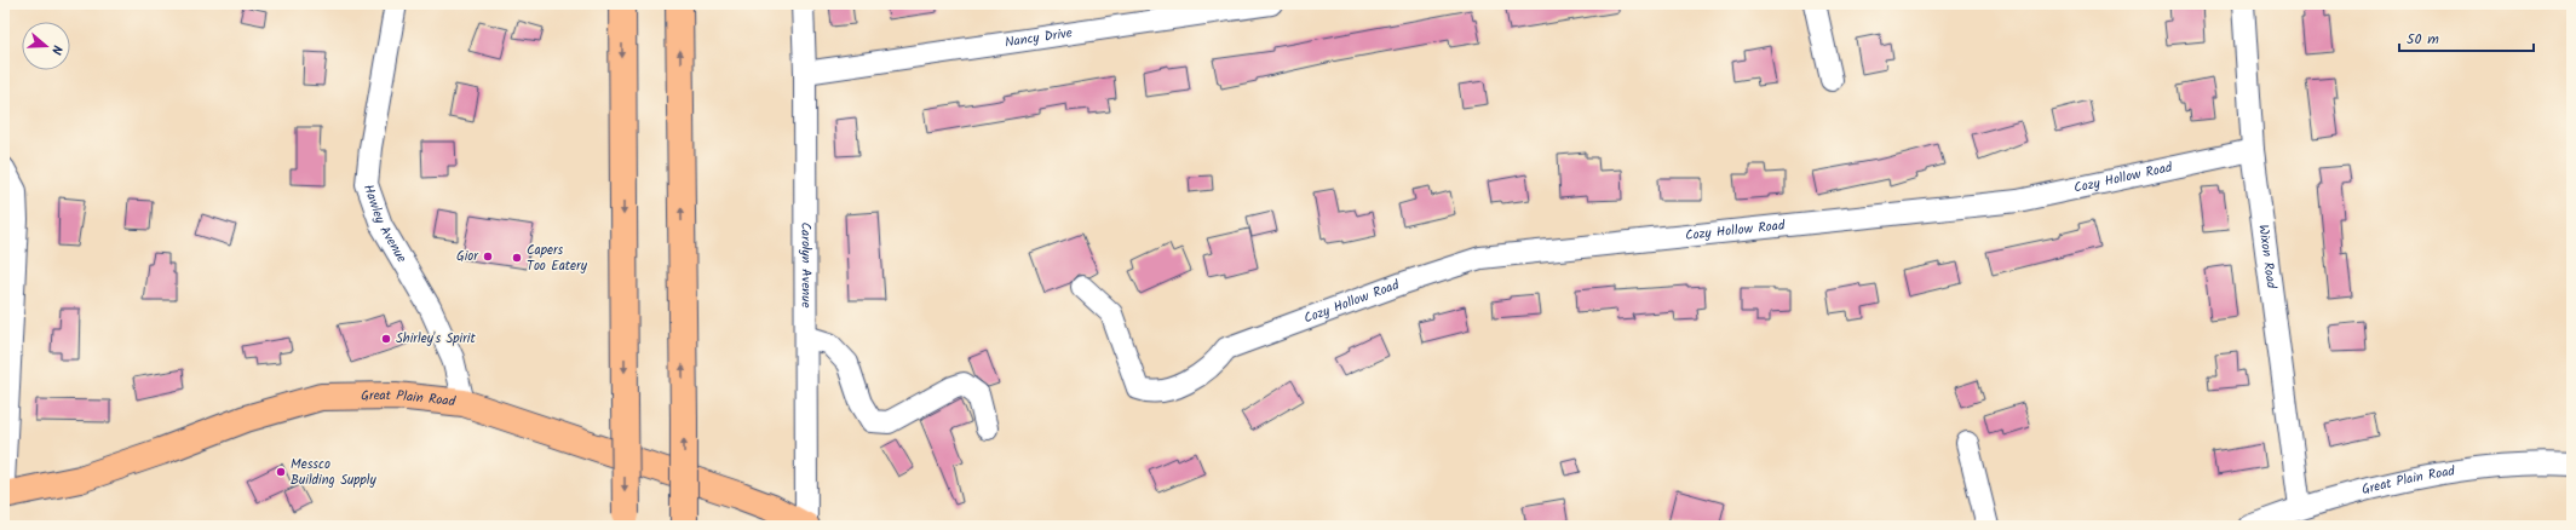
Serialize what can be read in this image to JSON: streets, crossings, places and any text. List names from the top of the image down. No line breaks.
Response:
{"streets":{"main road":["Great Plain Road"],"street":["Nancy Drive","Cozy Hollow Road","Hawley Avenue","Wixon Road","Carolyn Avenue"]},"crossings":[["Nancy Drive","Carolyn Avenue"],["Cozy Hollow Road","Wixon Road"],["Hawley Avenue","Great Plain Road"],["Wixon Road","Great Plain Road"],["Carolyn Avenue","Great Plain Road"]],"places":["Gior","Capers Too Eatery","Shirley's Spirit","Messco Building Supply"],"scale_bar":"50 m","north":"right"}
